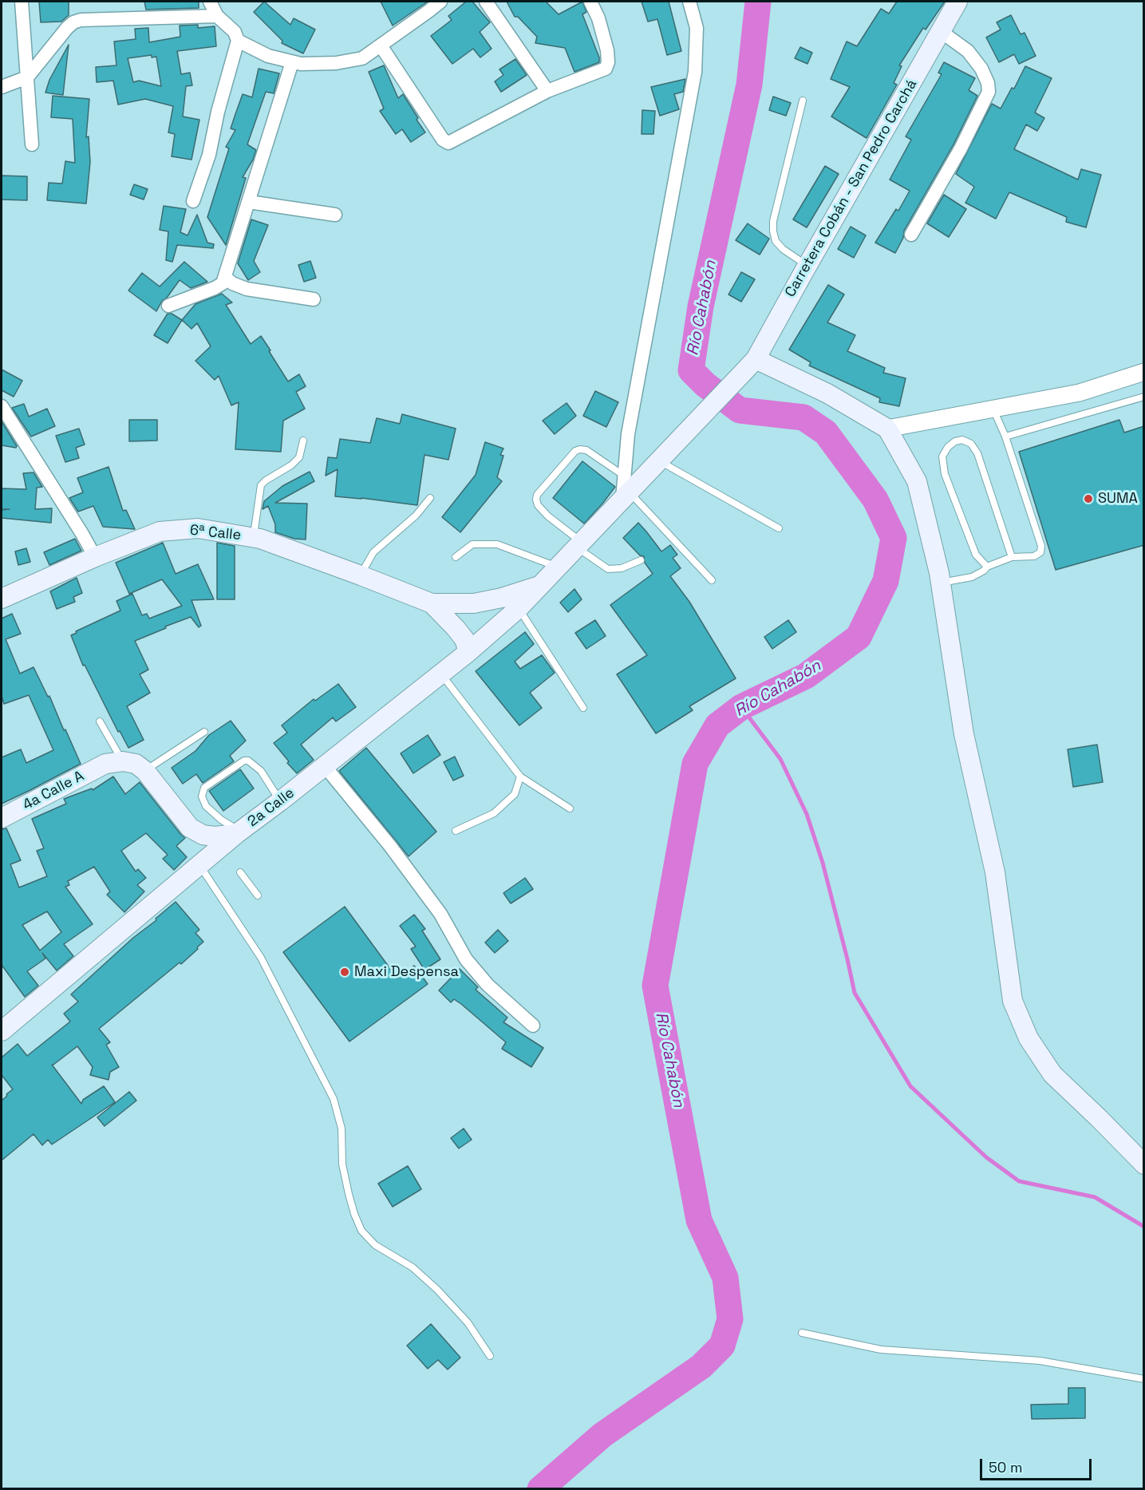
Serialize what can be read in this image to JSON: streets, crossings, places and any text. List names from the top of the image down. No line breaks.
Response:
{"streets":{"main road":["Carretera Cobán - San Pedro Carchá","6ª Calle","4a Calle A","2a Calle"]},"crossings":[["Carretera Cobán - San Pedro Carchá","2a Calle"],["6ª Calle","2a Calle"]],"water":["Río Cahabón"],"places":["SUMA","Maxi Despensa"],"scale_bar":"50 m"}
